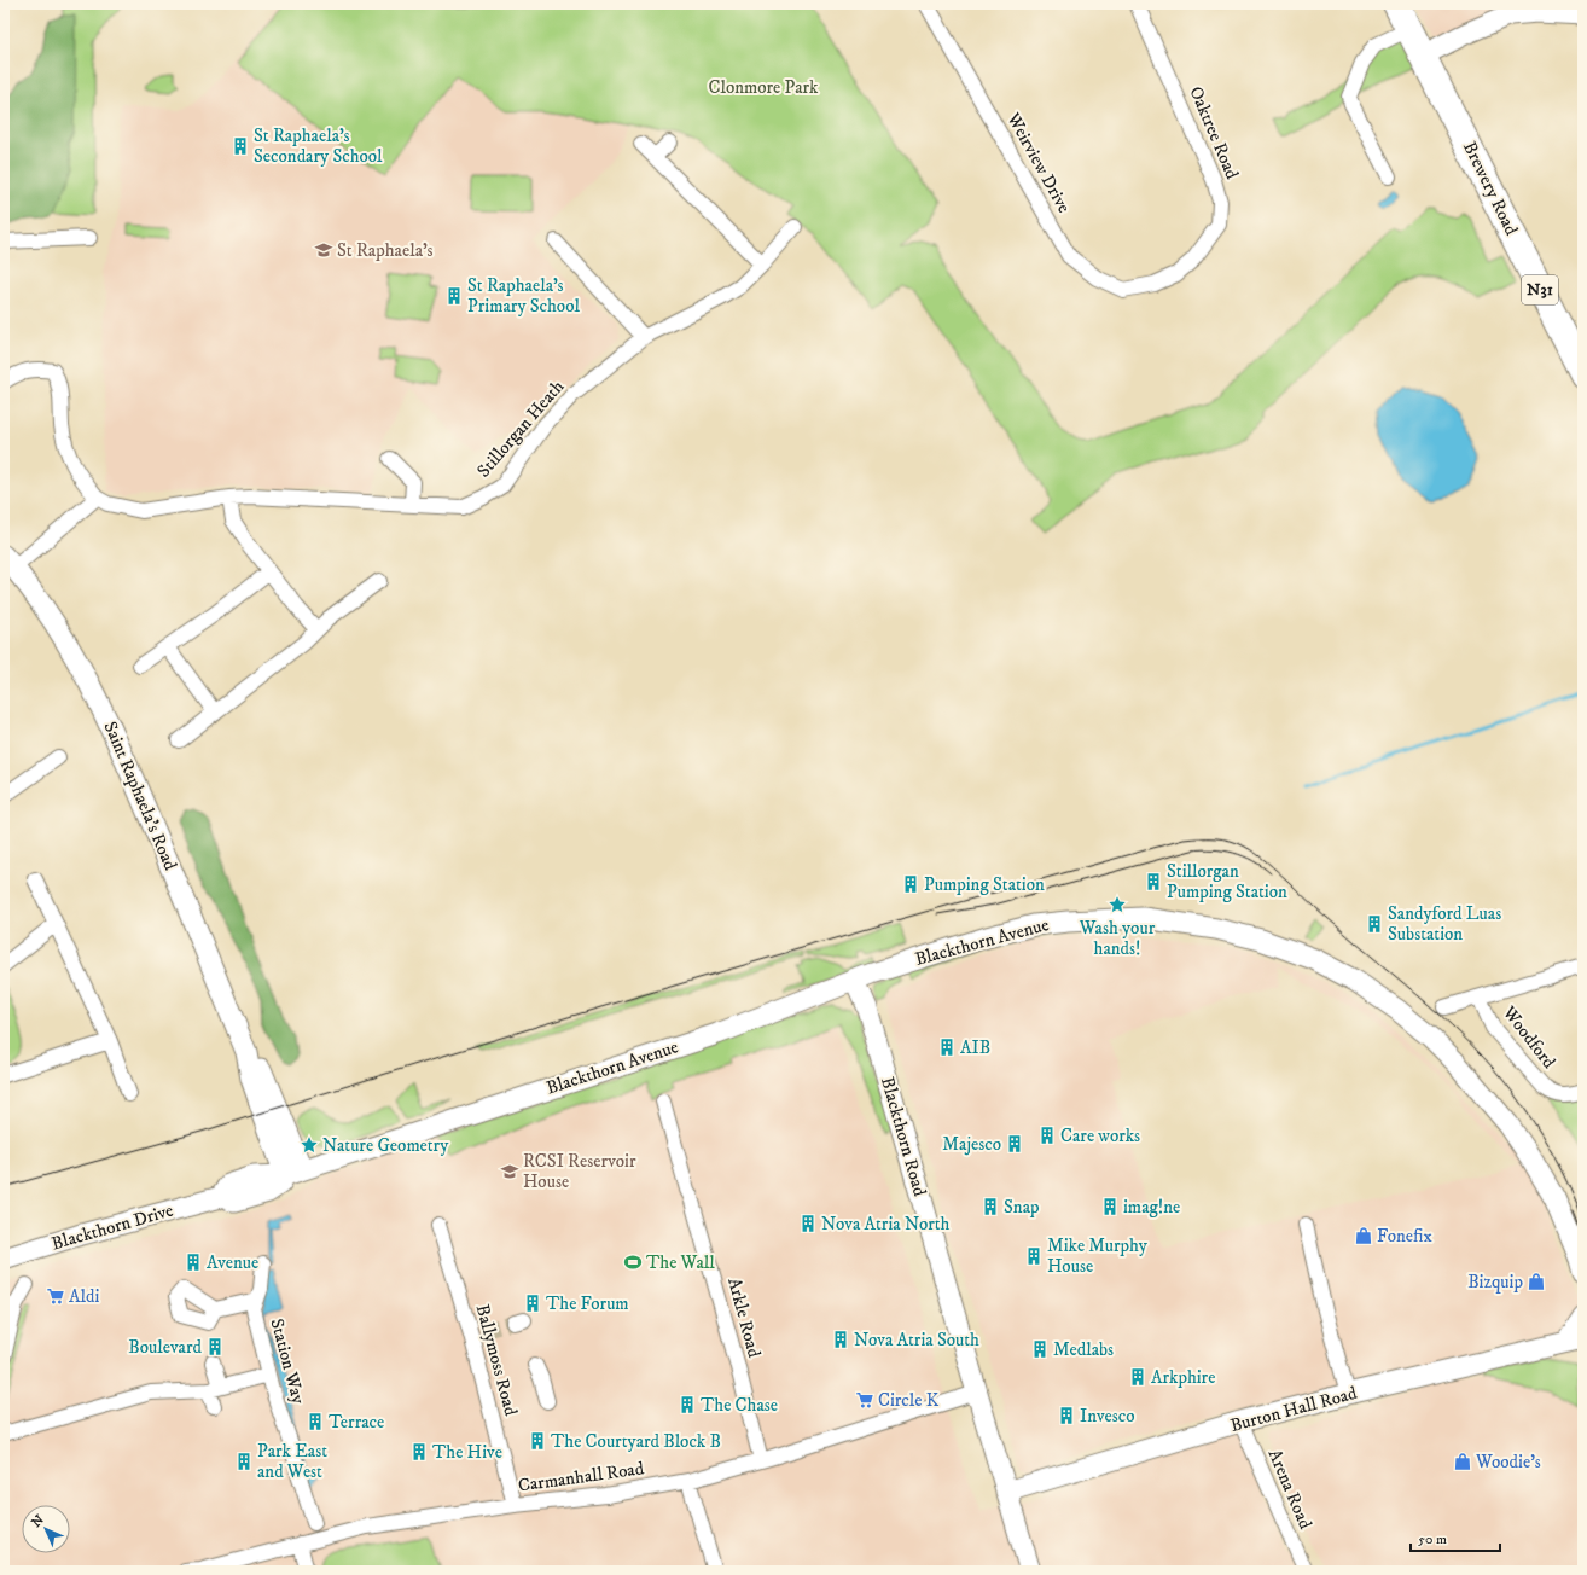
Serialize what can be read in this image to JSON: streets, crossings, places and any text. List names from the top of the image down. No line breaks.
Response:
{"streets":{"highway":["Brewery Road","N31"],"street":["Oaktree Road","Weirview Drive","Stillorgan Heath","Saint Raphaela’s Road","Blackthorn Avenue","Woodford","Blackthorn Road","Blackthorn Drive","Arkle Road","Ballymoss Road","Station Way","Burton Hall Road","Carmanhall Road","Arena Road"]},"crossings":[["Oaktree Road","Weirview Drive"],["Saint Raphaela’s Road","Blackthorn Avenue"],["Saint Raphaela’s Road","Blackthorn Drive"],["Blackthorn Avenue","Blackthorn Road"],["Blackthorn Avenue","Blackthorn Drive"],["Blackthorn Road","Burton Hall Road"],["Blackthorn Road","Carmanhall Road"],["Arkle Road","Carmanhall Road"],["Ballymoss Road","Carmanhall Road"],["Burton Hall Road","Arena Road"]],"parks":["Clonmore Park"],"places":{"building":["St Raphaela's Secondary School","St Raphaela's Primary School","Stillorgan Pumping Station","Pumping Station","Sandyford Luas Substation","AIB","Care works","Majesco","Snap","imag!ne","Nova Atria North","Mike Murphy House","Avenue","The Forum","Nova Atria South","Boulevard","Medlabs","Arkphire","The Chase","Invesco","Terrace","The Courtyard Block B","The Hive","Park East and West"],"school or university":["St Raphaela's","RCSI Reservoir House"],"place":["Wash your hands!","Nature Geometry"],"shop":["Fonefix","Bizquip","Woodie's"],"sports":["The Wall"],"supermarket":["Aldi","Circle K"]},"scale_bar":"50 m","north":"top left"}
